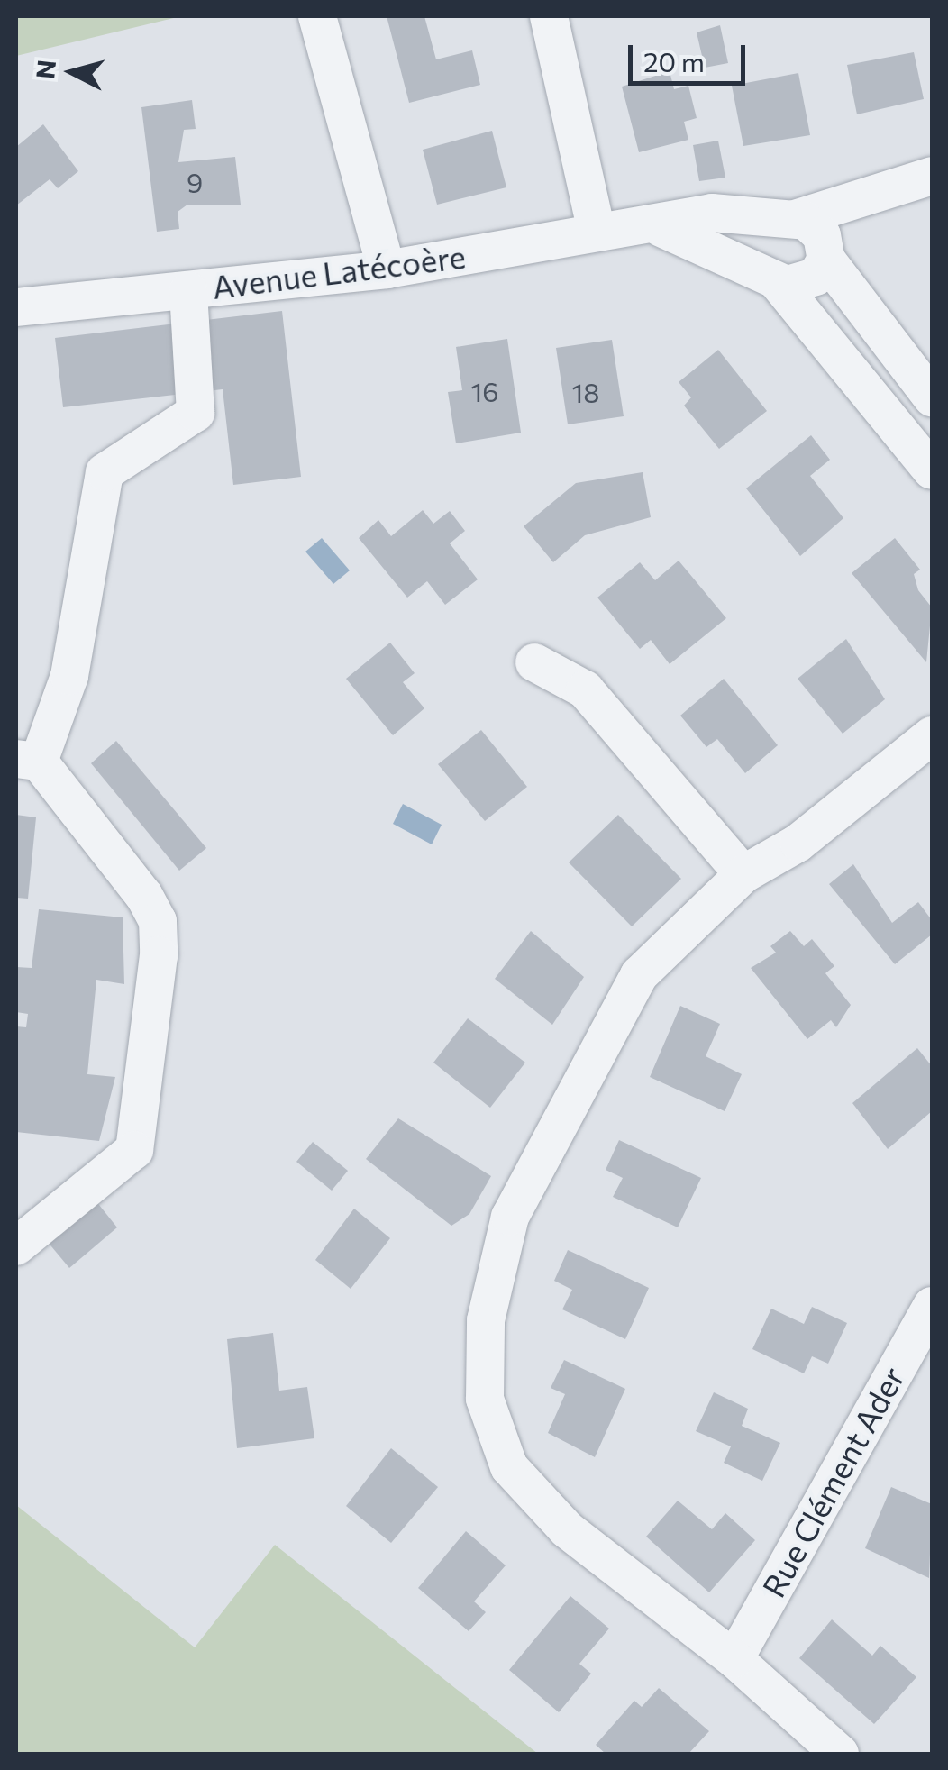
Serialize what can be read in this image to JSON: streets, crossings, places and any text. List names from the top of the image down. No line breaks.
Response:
{"streets":{"street":["Avenue Latécoère","Rue Clément Ader"]},"house_numbers":["9","16","18"],"scale_bar":"20 m","north":"left"}
